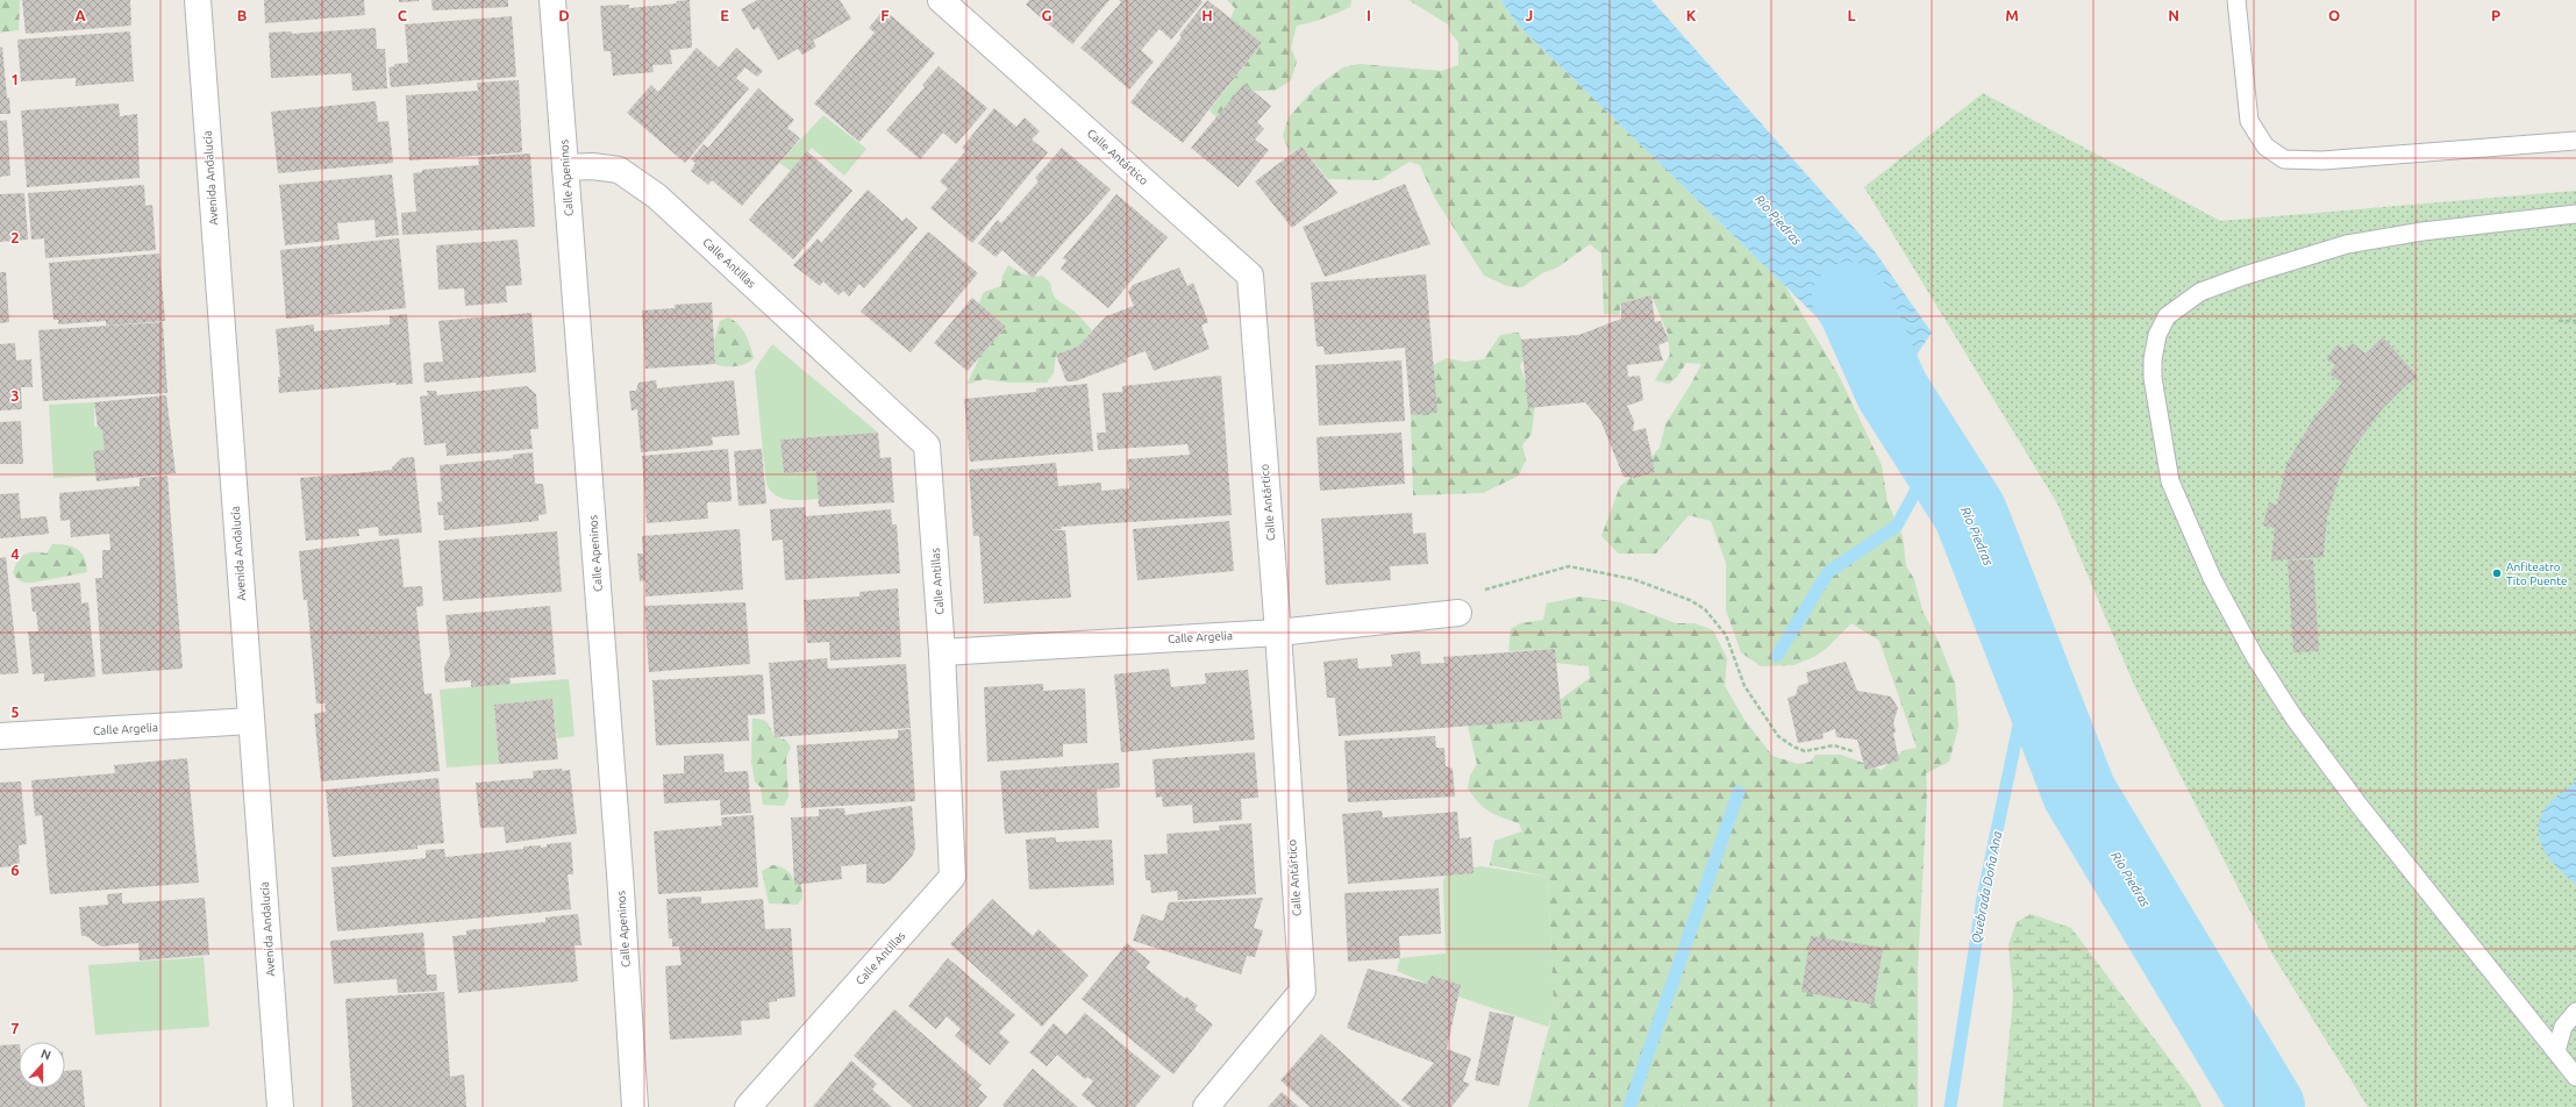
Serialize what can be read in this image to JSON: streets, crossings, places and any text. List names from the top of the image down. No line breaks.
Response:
{"streets":{"street":["Calle Antártico","Avenida Andalucía","Calle Apeninos","Calle Antillas","Calle Argelia"]},"crossings":[["Calle Antártico","Calle Argelia"],["Avenida Andalucía","Calle Argelia"],["Calle Apeninos","Calle Antillas"],["Calle Antillas","Calle Argelia"]],"water":["Río Piedras","Quebrada Doña Ana"],"places":["Anfiteatro Tito Puente"],"north":"top","grid":{"columns":["A","B","C","D","E","F","G","H","I","J","K","L","M","N","O","P"],"rows":["1","2","3","4","5","6","7"]}}
